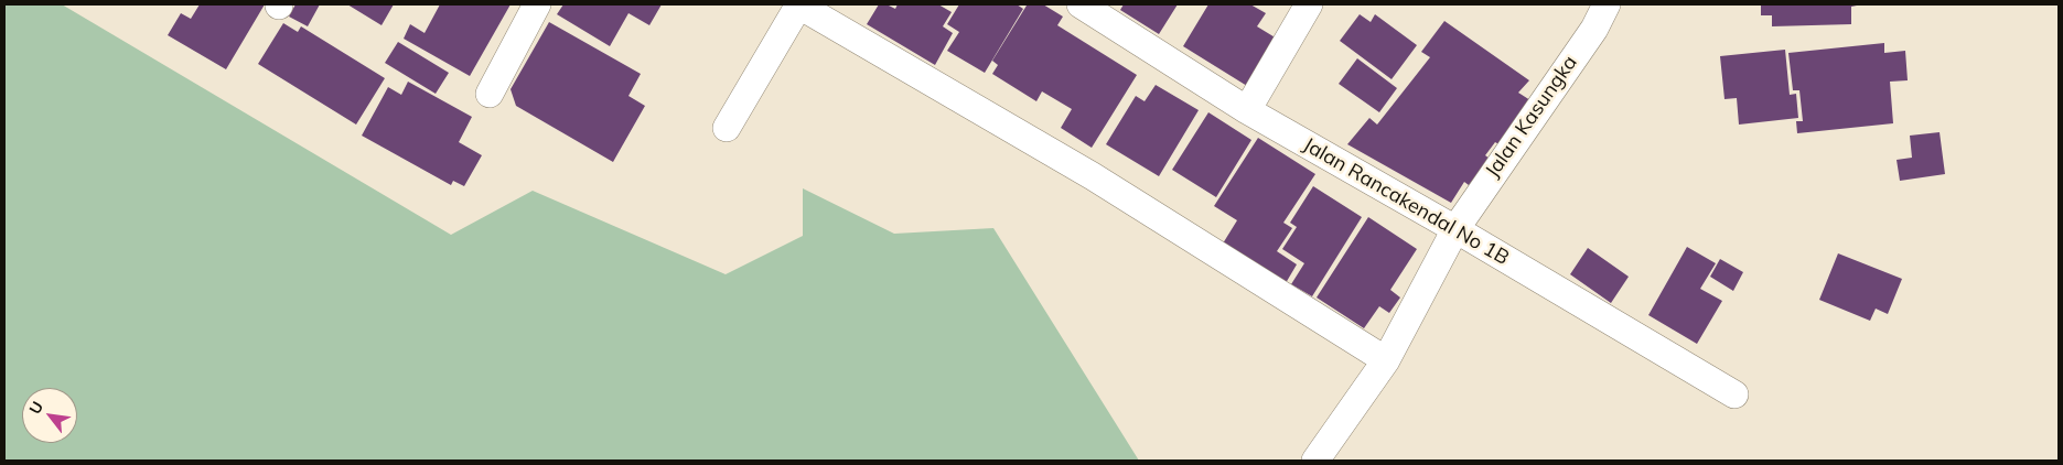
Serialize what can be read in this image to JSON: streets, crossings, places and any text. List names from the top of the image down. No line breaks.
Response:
{"streets":{"street":["Jalan Kasungka","Jalan Rancakendal No 1B"]},"crossings":[["Jalan Kasungka","Jalan Rancakendal No 1B"]],"north":"top left"}
